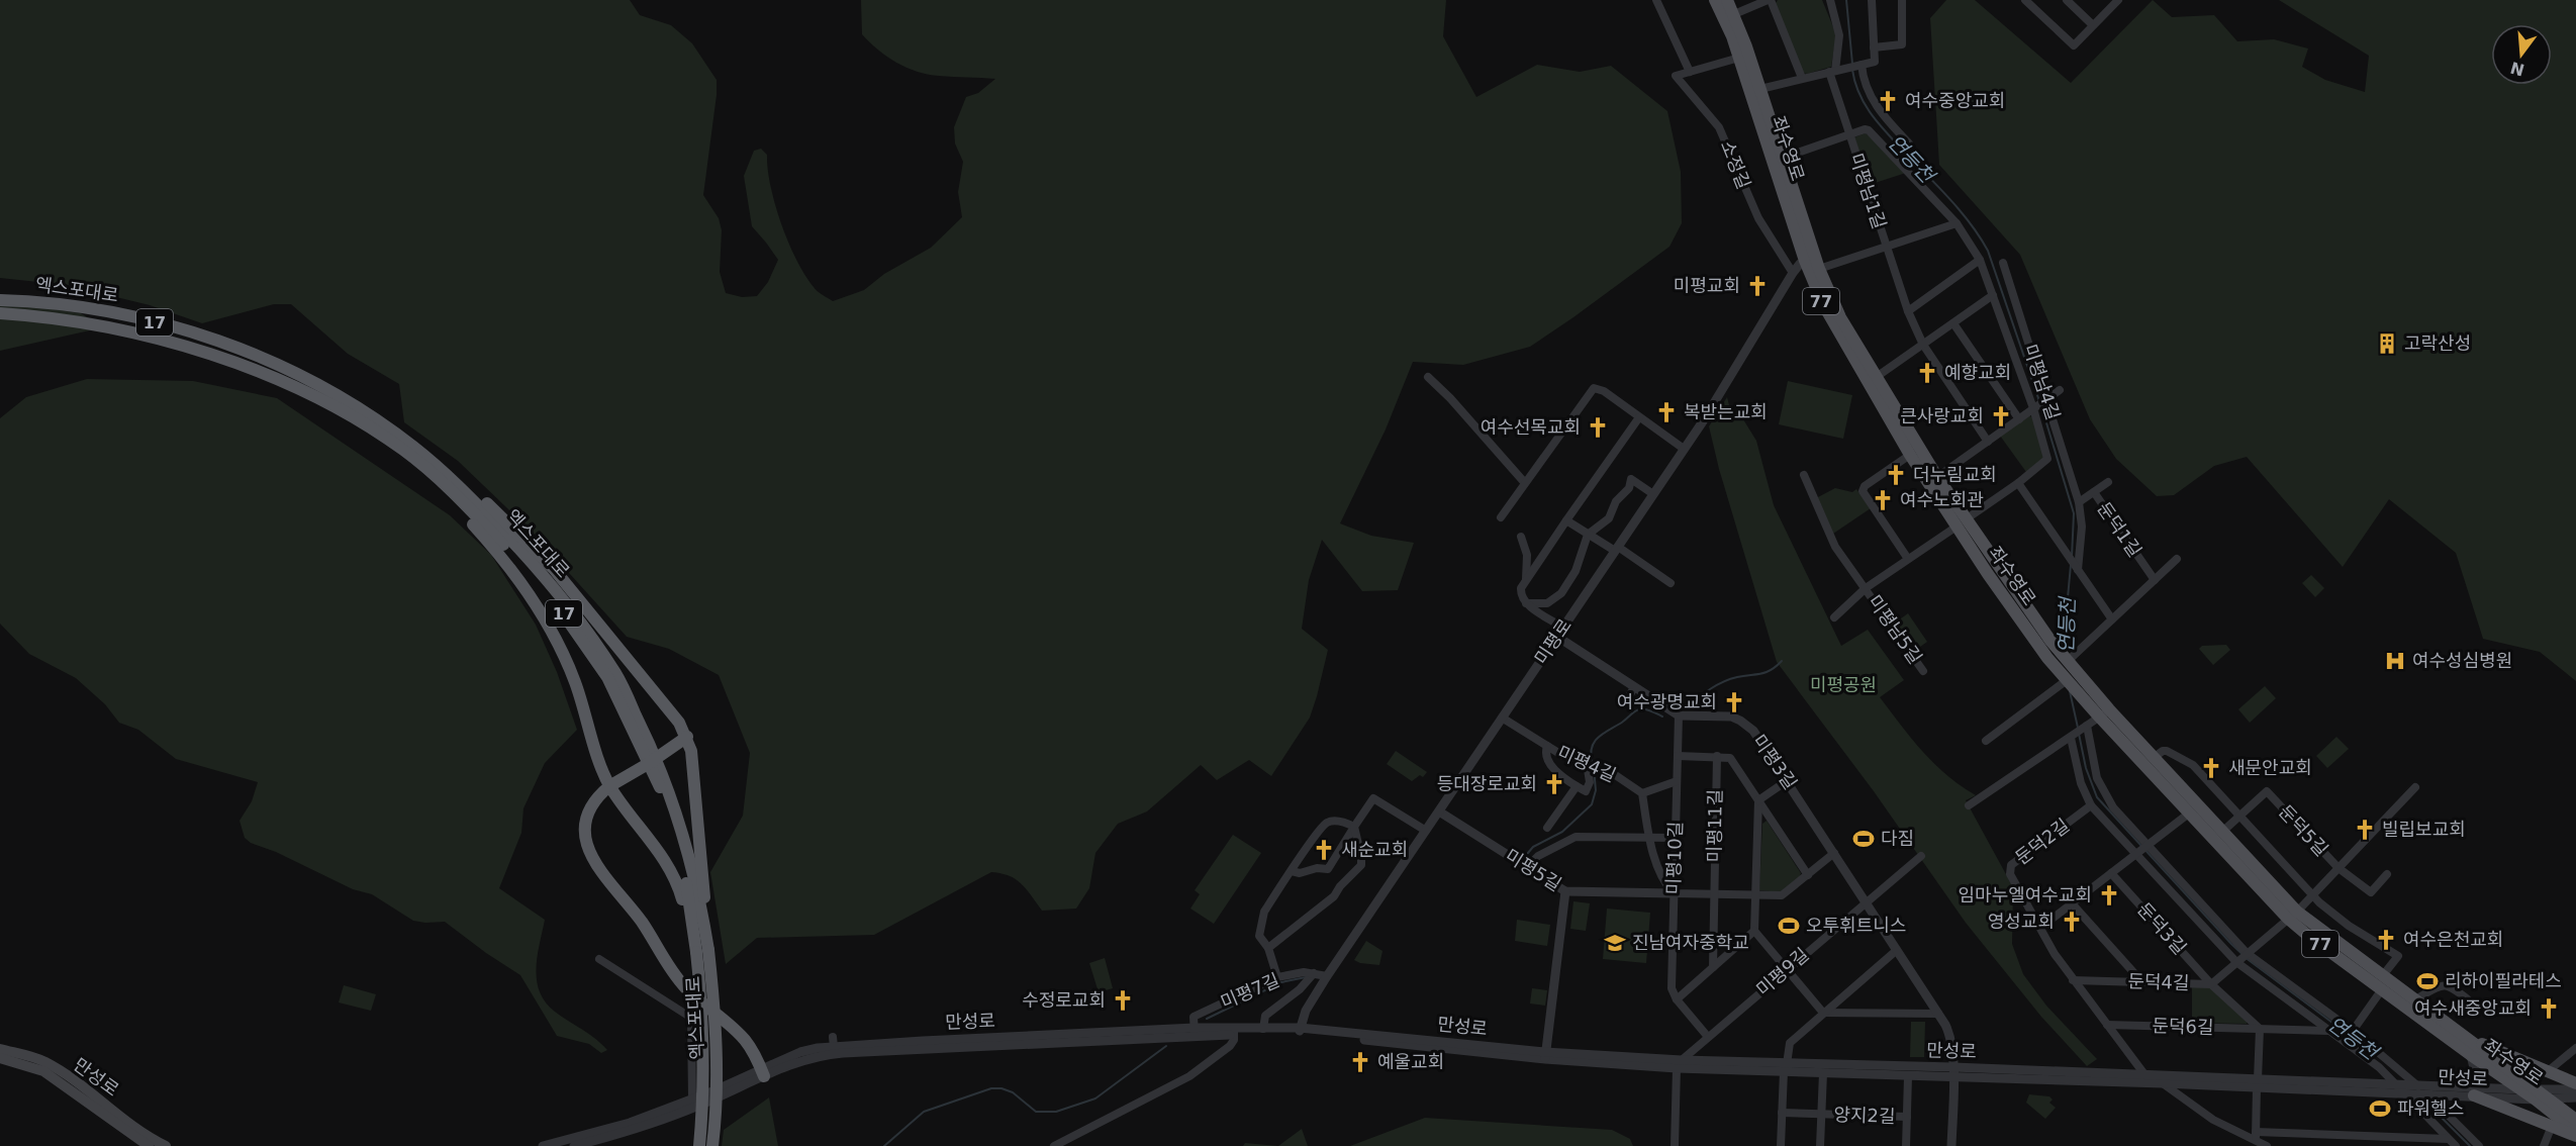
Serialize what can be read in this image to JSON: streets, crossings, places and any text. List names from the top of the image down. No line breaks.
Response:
{"streets":{"highway":["엑스포대로","17"],"main road":["좌수영로","77","만성로"],"street":["소정길","미평남1길","미평남4길","둔덕1길","미평남5길","미평로","미평3길","미평4길","미평11길","둔덕5길","둔덕2길","미평10길","미평5길","둔덕3길","미평9길","둔덕4길","미평7길","둔덕6길","양지2길"]},"crossings":[["좌수영로","미평남1길"],["좌수영로","미평남4길"],["좌수영로","미평남5길"],["좌수영로","미평로"],["좌수영로","둔덕5길"],["좌수영로","만성로"],["소정길","미평로"],["미평남1길","미평남4길"],["미평남1길","미평남5길"],["미평남4길","둔덕1길"],["미평로","미평4길"],["미평로","미평5길"],["미평로","미평7길"],["미평로","만성로"],["미평3길","미평10길"],["미평3길","미평9길"],["미평3길","만성로"],["둔덕2길","둔덕3길"],["둔덕2길","둔덕4길"],["둔덕2길","만성로"],["둔덕2길","둔덕6길"],["미평10길","미평5길"],["둔덕3길","둔덕4길"],["둔덕3길","둔덕6길"],["미평9길","만성로"],["둔덕4길","둔덕6길"],["미평7길","만성로"],["만성로","양지2길"]],"water":["연등천"],"parks":["미평공원"],"places":{"church":["여수중앙교회","미평교회","예향교회","복받는교회","큰사랑교회","여수선목교회","더누림교회","여수노회관","여수광명교회","새문안교회","등대장로교회","빌립보교회","새순교회","임마누엘여수교회","영성교회","여수은천교회","수정로교회","여수새중앙교회","예울교회"],"building":["고락산성"],"hospital":["여수성심병원"],"sports":["다짐","오투휘트니스","리하이필라테스","파워헬스"],"school or university":["진남여자중학교"]},"north":"bottom"}
